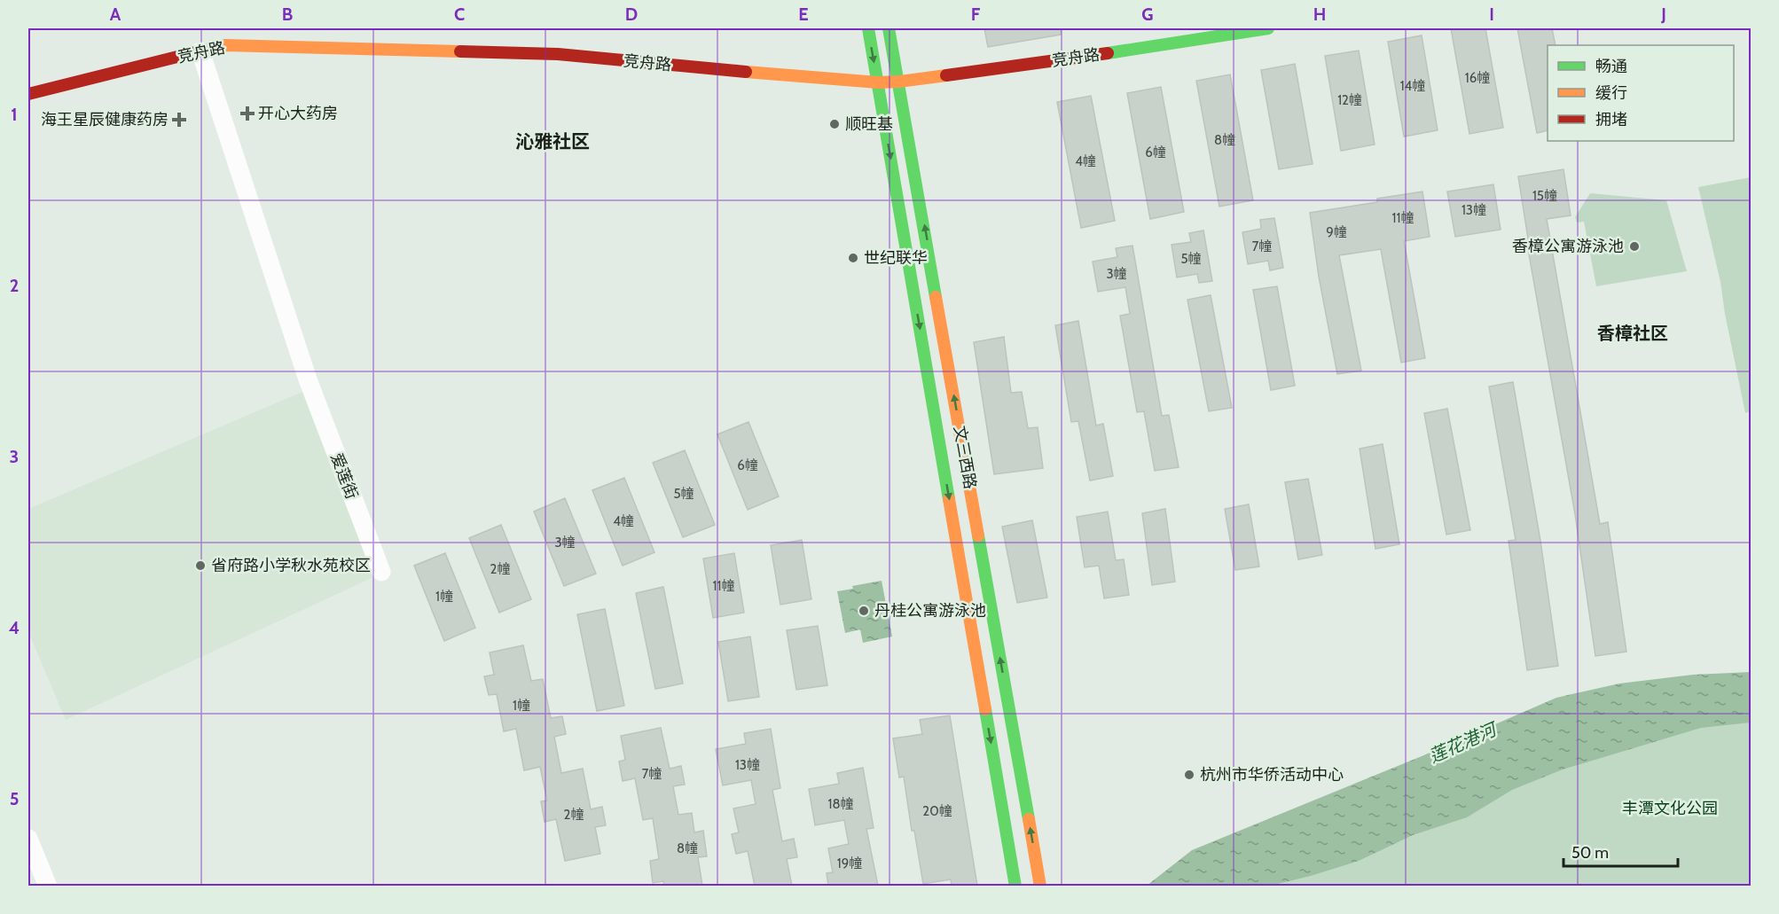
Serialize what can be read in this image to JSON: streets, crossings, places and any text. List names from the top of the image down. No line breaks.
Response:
{"streets":{"main road":["竞舟路","文三西路"],"street":["爱莲街"]},"crossings":[["竞舟路","文三西路"],["竞舟路","爱莲街"]],"districts":["沁雅社区","香樟社区"],"water":["莲花港河"],"parks":["丰潭文化公园"],"places":{"health":["开心大药房","海王星辰健康药房"],"other":["顺旺基","香樟公寓游泳池","世纪联华","省府路小学秋水苑校区","丹桂公寓游泳池","杭州市华侨活动中心"]},"house_numbers":["16幢","14幢","12幢","8幢","6幢","4幢","15幢","13幢","11幢","9幢","7幢","5幢","3幢","6幢","5幢","4幢","3幢","2幢","11幢","1幢","1幢","13幢","7幢","18幢","20幢","2幢","8幢","19幢"],"legend":["畅通","缓行","拥堵"],"scale_bar":"50 m","grid":{"columns":["A","B","C","D","E","F","G","H","I","J"],"rows":["1","2","3","4","5"]}}
